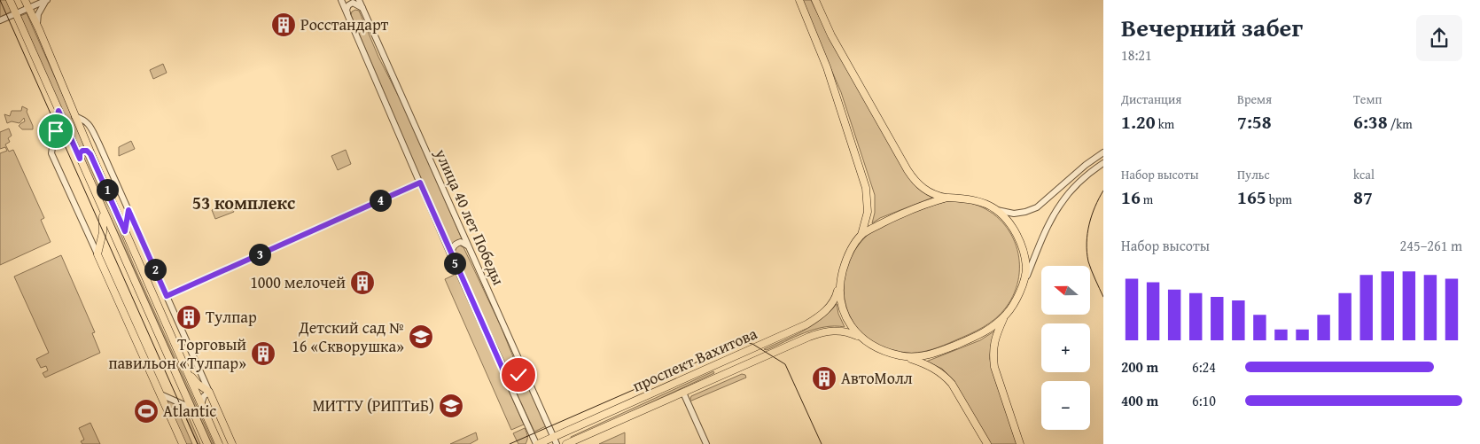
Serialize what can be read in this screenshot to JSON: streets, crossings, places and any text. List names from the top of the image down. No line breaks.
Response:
{"streets":{"main road":["проспект Вахитова"],"street":["улица 40 лет Победы"]},"crossings":[["улица 40 лет Победы","проспект Вахитова"]],"districts":["53 комплекс"],"places":{"building":["Росстандарт","1000 мелочей","Тулпар","Торговый павильон «Тулпар»","АвтоМолл"],"school or university":["Детский сад № 16 «Скворушка»","МИТТУ (РИПТиБ)"],"sports":["Atlantic"]},"north":"left","page":{"heading":["Вечерний забег","18:21"],"stats":[["Дистанция","1.20 km"],["Время","7:58"],["Темп","6:38 /km"],["Набор высоты","16 m"],["Пульс","165 bpm"],["kcal","87"]],"pins":["1","4","3","5","2"],"chart":["Набор высоты","245–261 m"],"map_buttons":["+","−"],"list":[{"name":"200 m","note":"6:24"},{"name":"400 m","note":"6:10"}]}}
